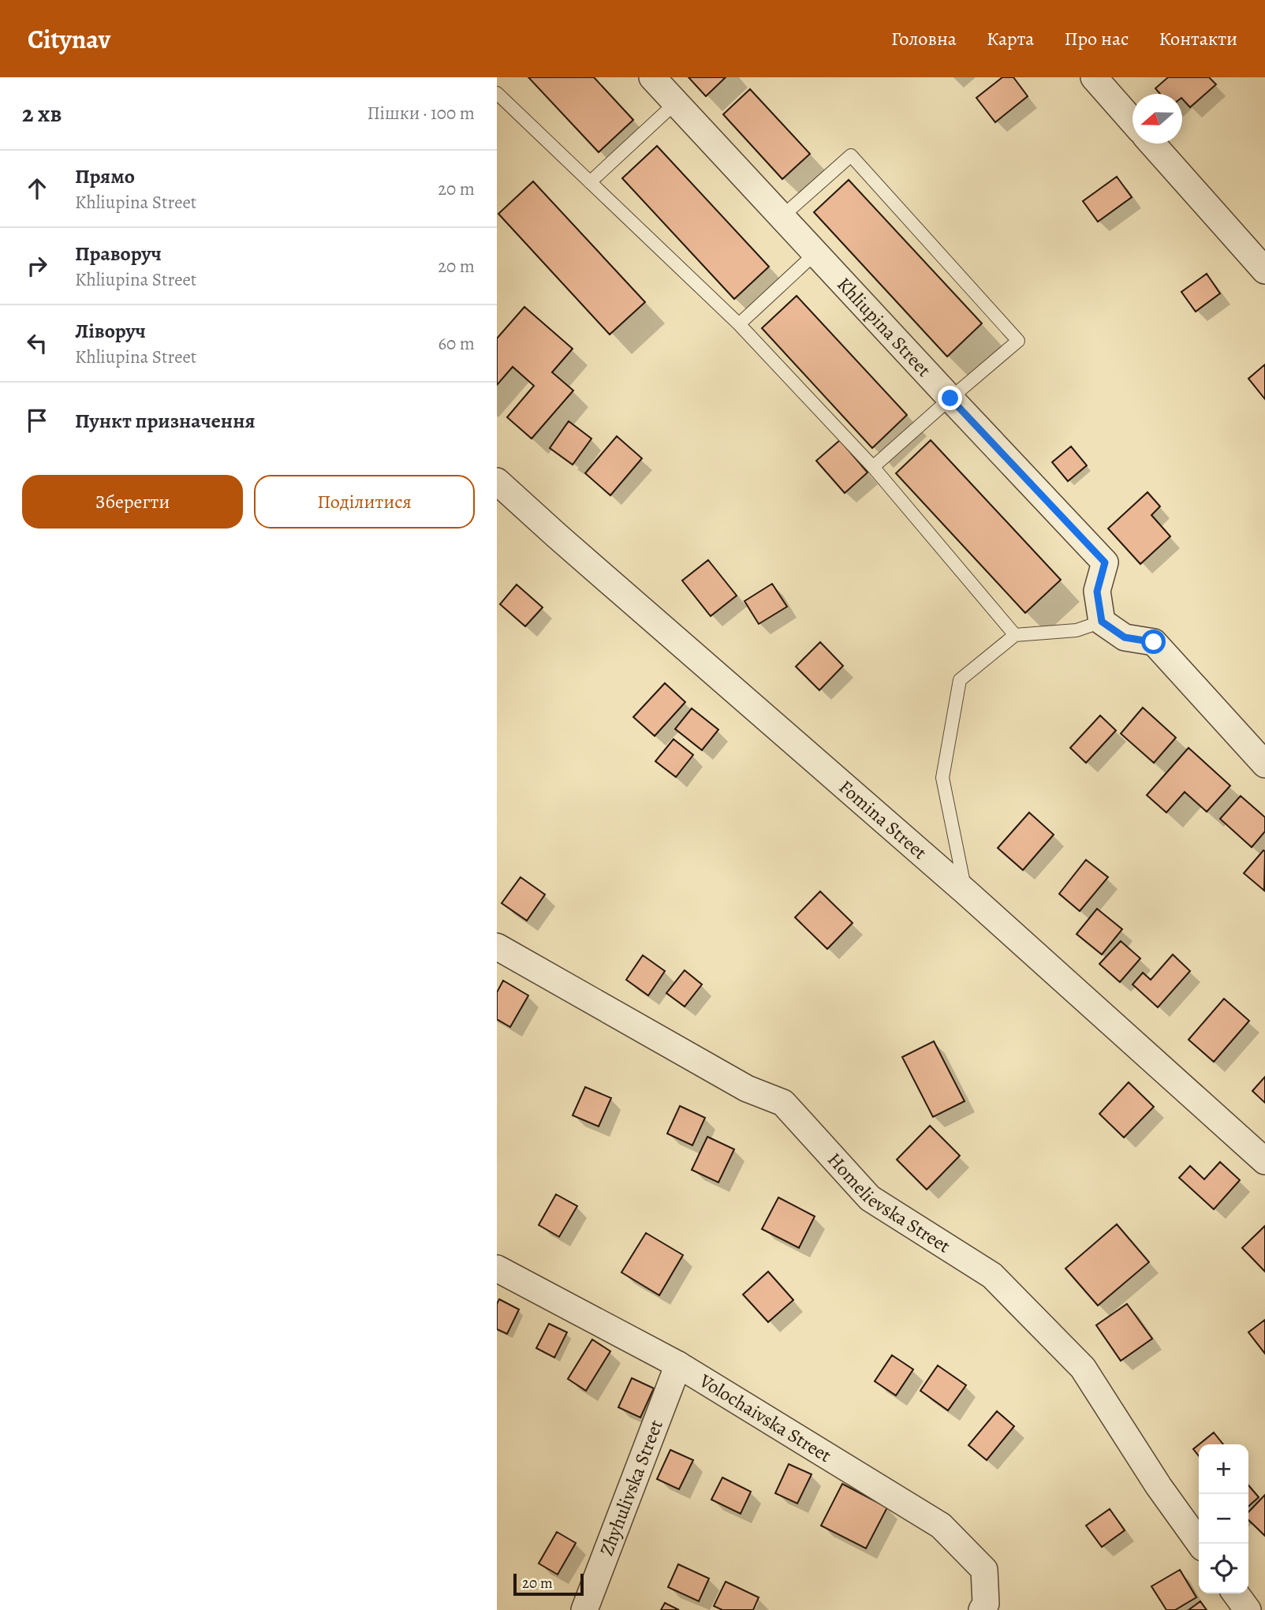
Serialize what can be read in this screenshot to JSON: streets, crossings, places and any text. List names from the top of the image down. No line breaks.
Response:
{"streets":{"street":["Khliupina Street","Fomina Street","Homelievska Street","Volochaivska Street","Zhyhulivska Street"]},"crossings":[["Volochaivska Street","Zhyhulivska Street"]],"scale_bar":"20 m","north":"left","page":{"header":"Citynav","nav":["Головна","Карта","Про нас","Контакти"],"heading":["2 хв","Пішки · 100 m"],"list":[["Прямо","Khliupina Street","20 m"],["Праворуч","Khliupina Street","20 m"],["Ліворуч","Khliupina Street","60 m"],"Пункт призначення"],"buttons":["Зберегти","Поділитися"],"map_buttons":["+","−"],"scale":"20 m"}}
